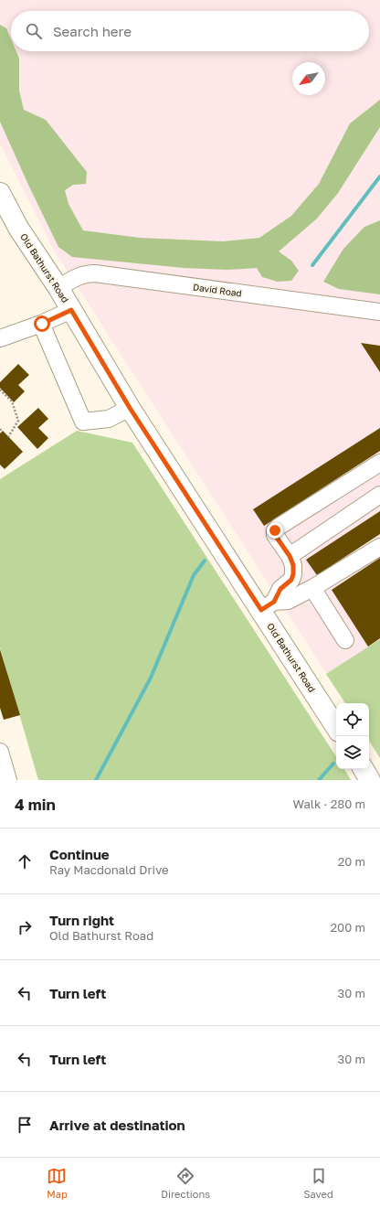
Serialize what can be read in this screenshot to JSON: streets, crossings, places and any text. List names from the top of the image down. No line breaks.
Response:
{"streets":{"main road":["Old Bathurst Road"],"street":["David Road"]},"crossings":[["Old Bathurst Road","David Road"]],"north":"bottom left","page":{"search":"Search here","heading":["4 min","Walk · 280 m"],"list":[["Continue","Ray Macdonald Drive","20 m"],["Turn right","Old Bathurst Road","200 m"],["Turn left","30 m"],["Turn left","30 m"],"Arrive at destination"],"nav":["Map","Directions","Saved"]}}
